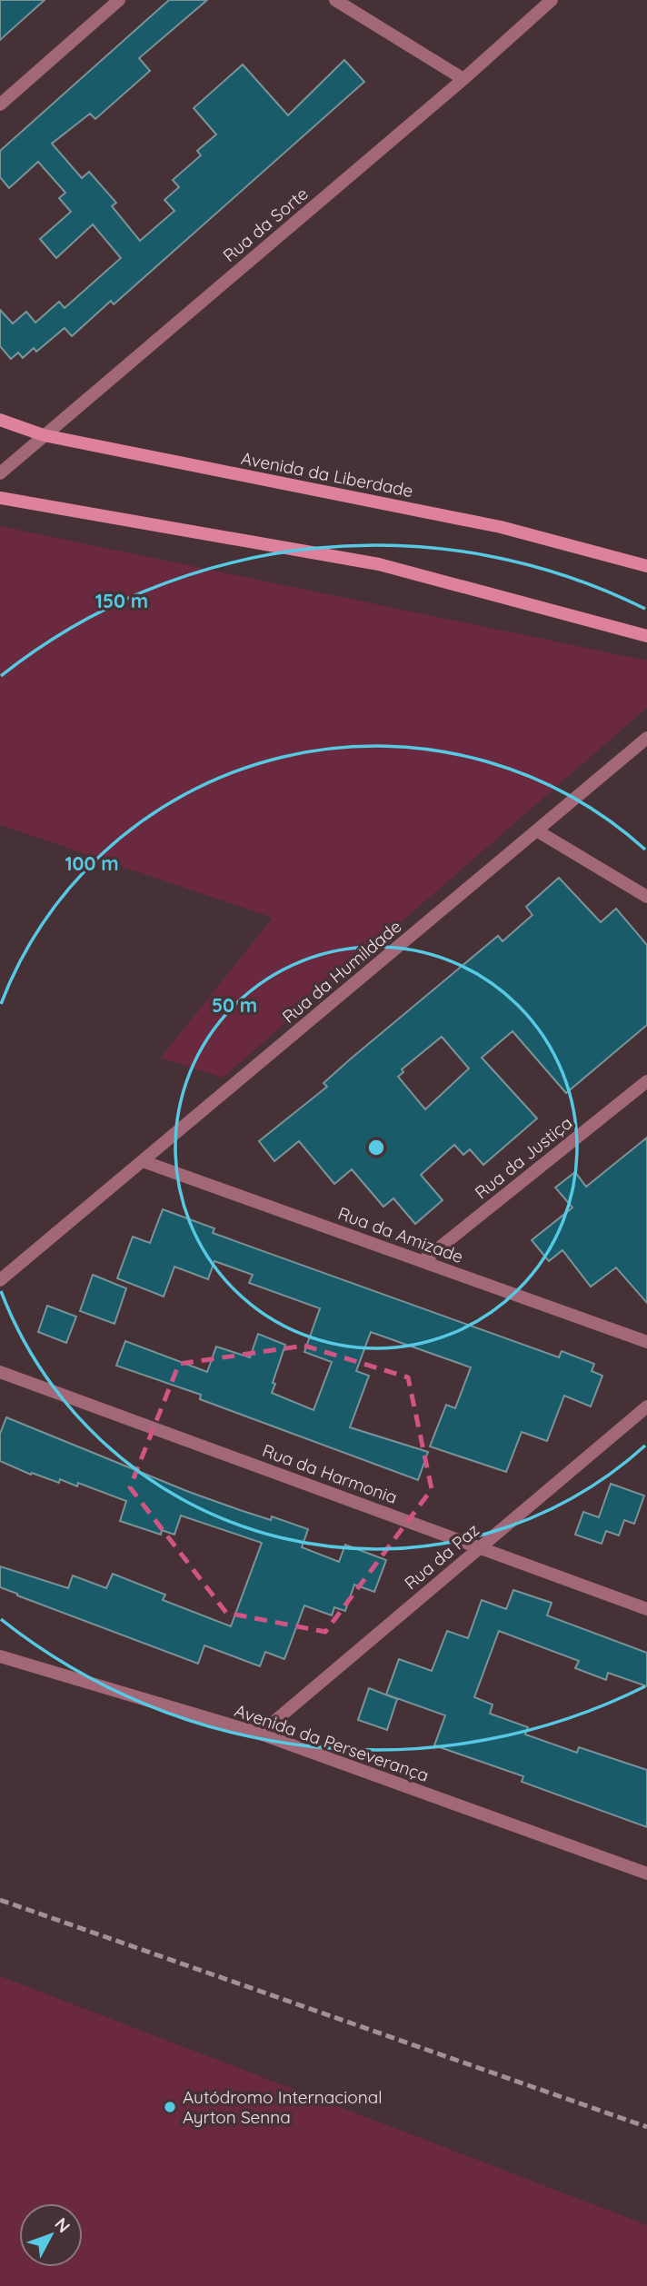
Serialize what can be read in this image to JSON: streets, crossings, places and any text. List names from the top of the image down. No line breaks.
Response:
{"streets":{"street":["Rua da Sorte","Avenida da Liberdade","Rua da Humildade","Rua da Justiça","Rua da Amizade","Rua da Harmonia","Rua da Paz","Avenida da Perseverança"]},"crossings":[["Rua da Sorte","Avenida da Liberdade"],["Rua da Humildade","Rua da Amizade"],["Rua da Justiça","Rua da Amizade"],["Rua da Harmonia","Rua da Paz"],["Rua da Paz","Avenida da Perseverança"]],"places":["Autódromo Internacional Ayrton Senna"],"north":"top right","rings":["150 m","100 m","50 m"]}
